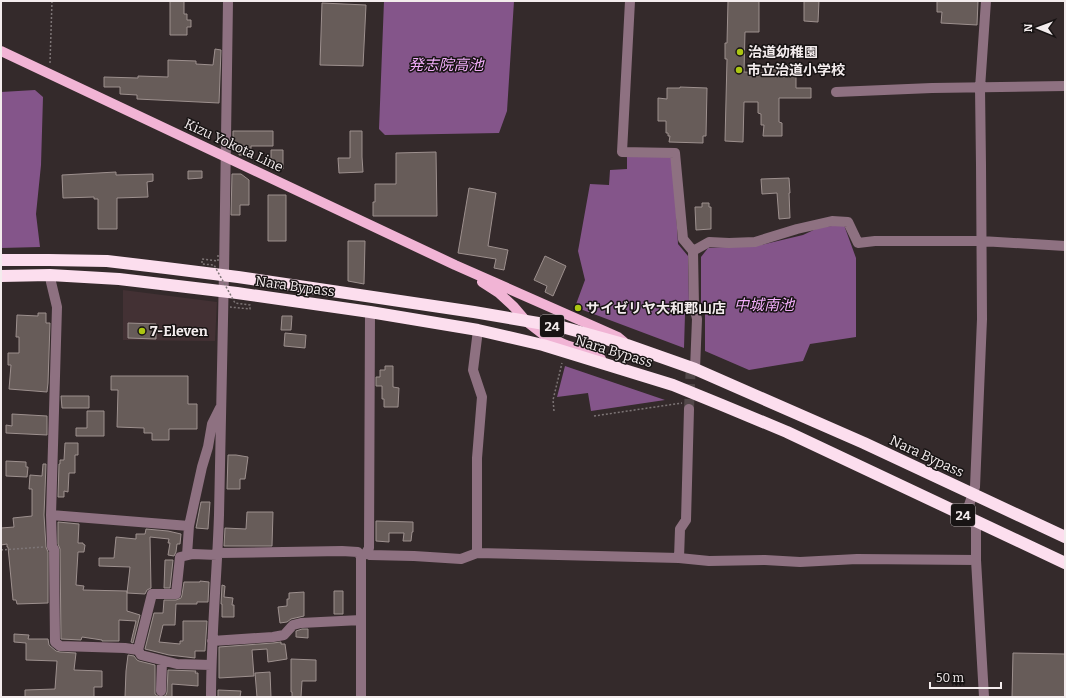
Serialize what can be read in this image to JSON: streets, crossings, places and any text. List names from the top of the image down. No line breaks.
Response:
{"streets":{"highway":["Nara Bypass","24"],"main road":["Kizu Yokota Line"]},"crossings":[["Kizu Yokota Line","Nara Bypass"]],"water":["発志院高池","中城南池"],"places":["治道幼稚園","市立治道小学校","サイゼリヤ大和郡山店","7-Eleven"],"scale_bar":"50 m","north":"left"}
